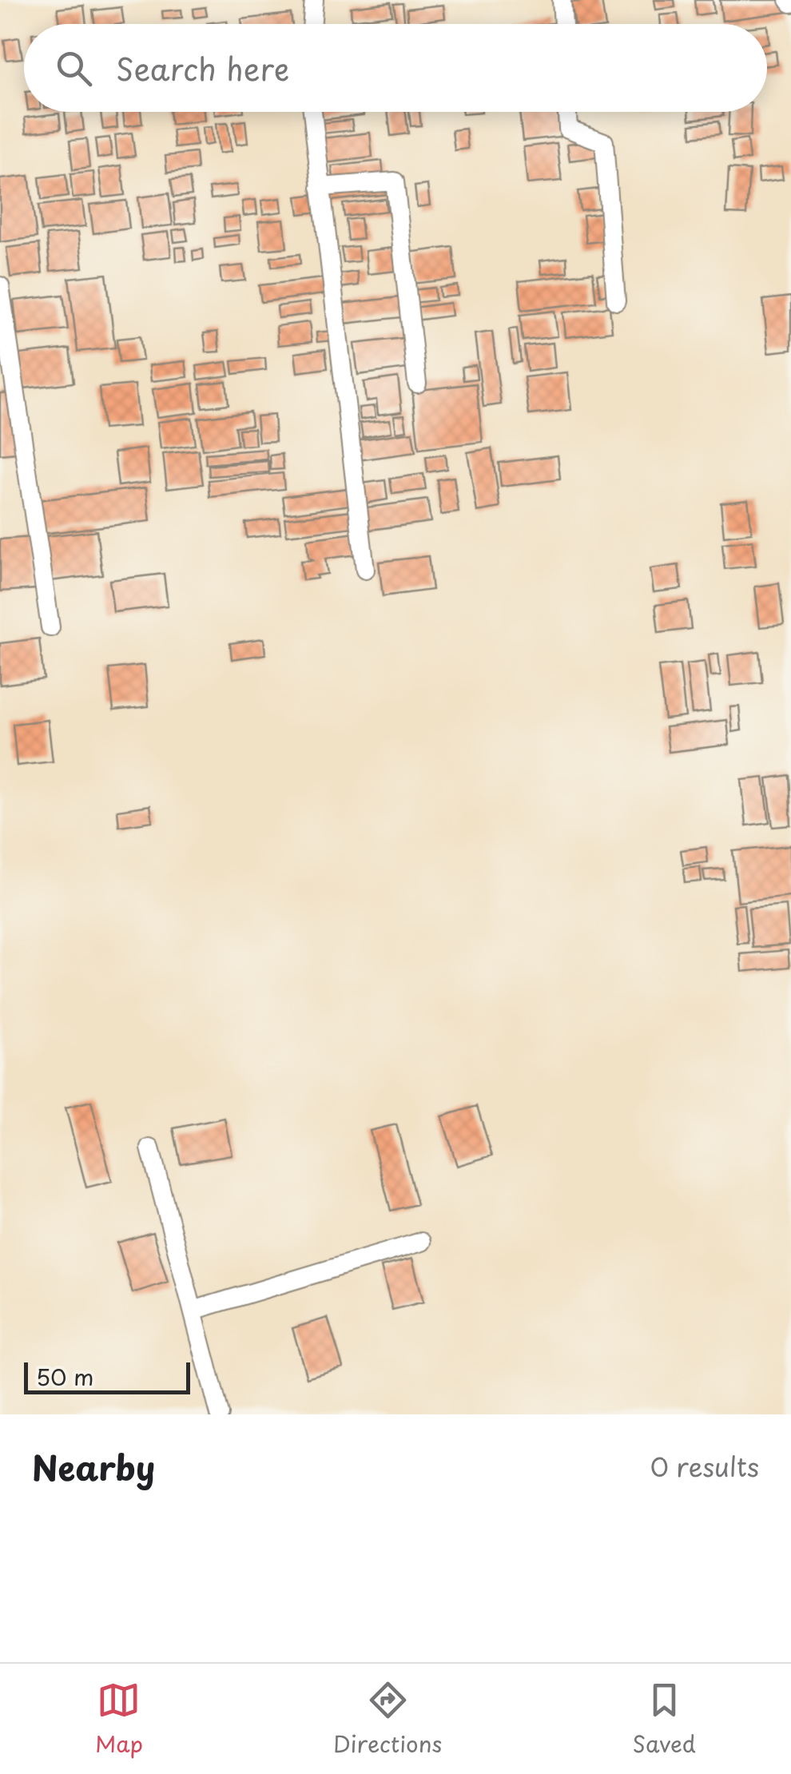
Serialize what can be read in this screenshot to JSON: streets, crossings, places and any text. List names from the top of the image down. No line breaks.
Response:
{"scale_bar":"50 m","page":{"search":"Search here","scale":"50 m","heading":["Nearby","0 results"],"nav":["Map","Directions","Saved"]}}
